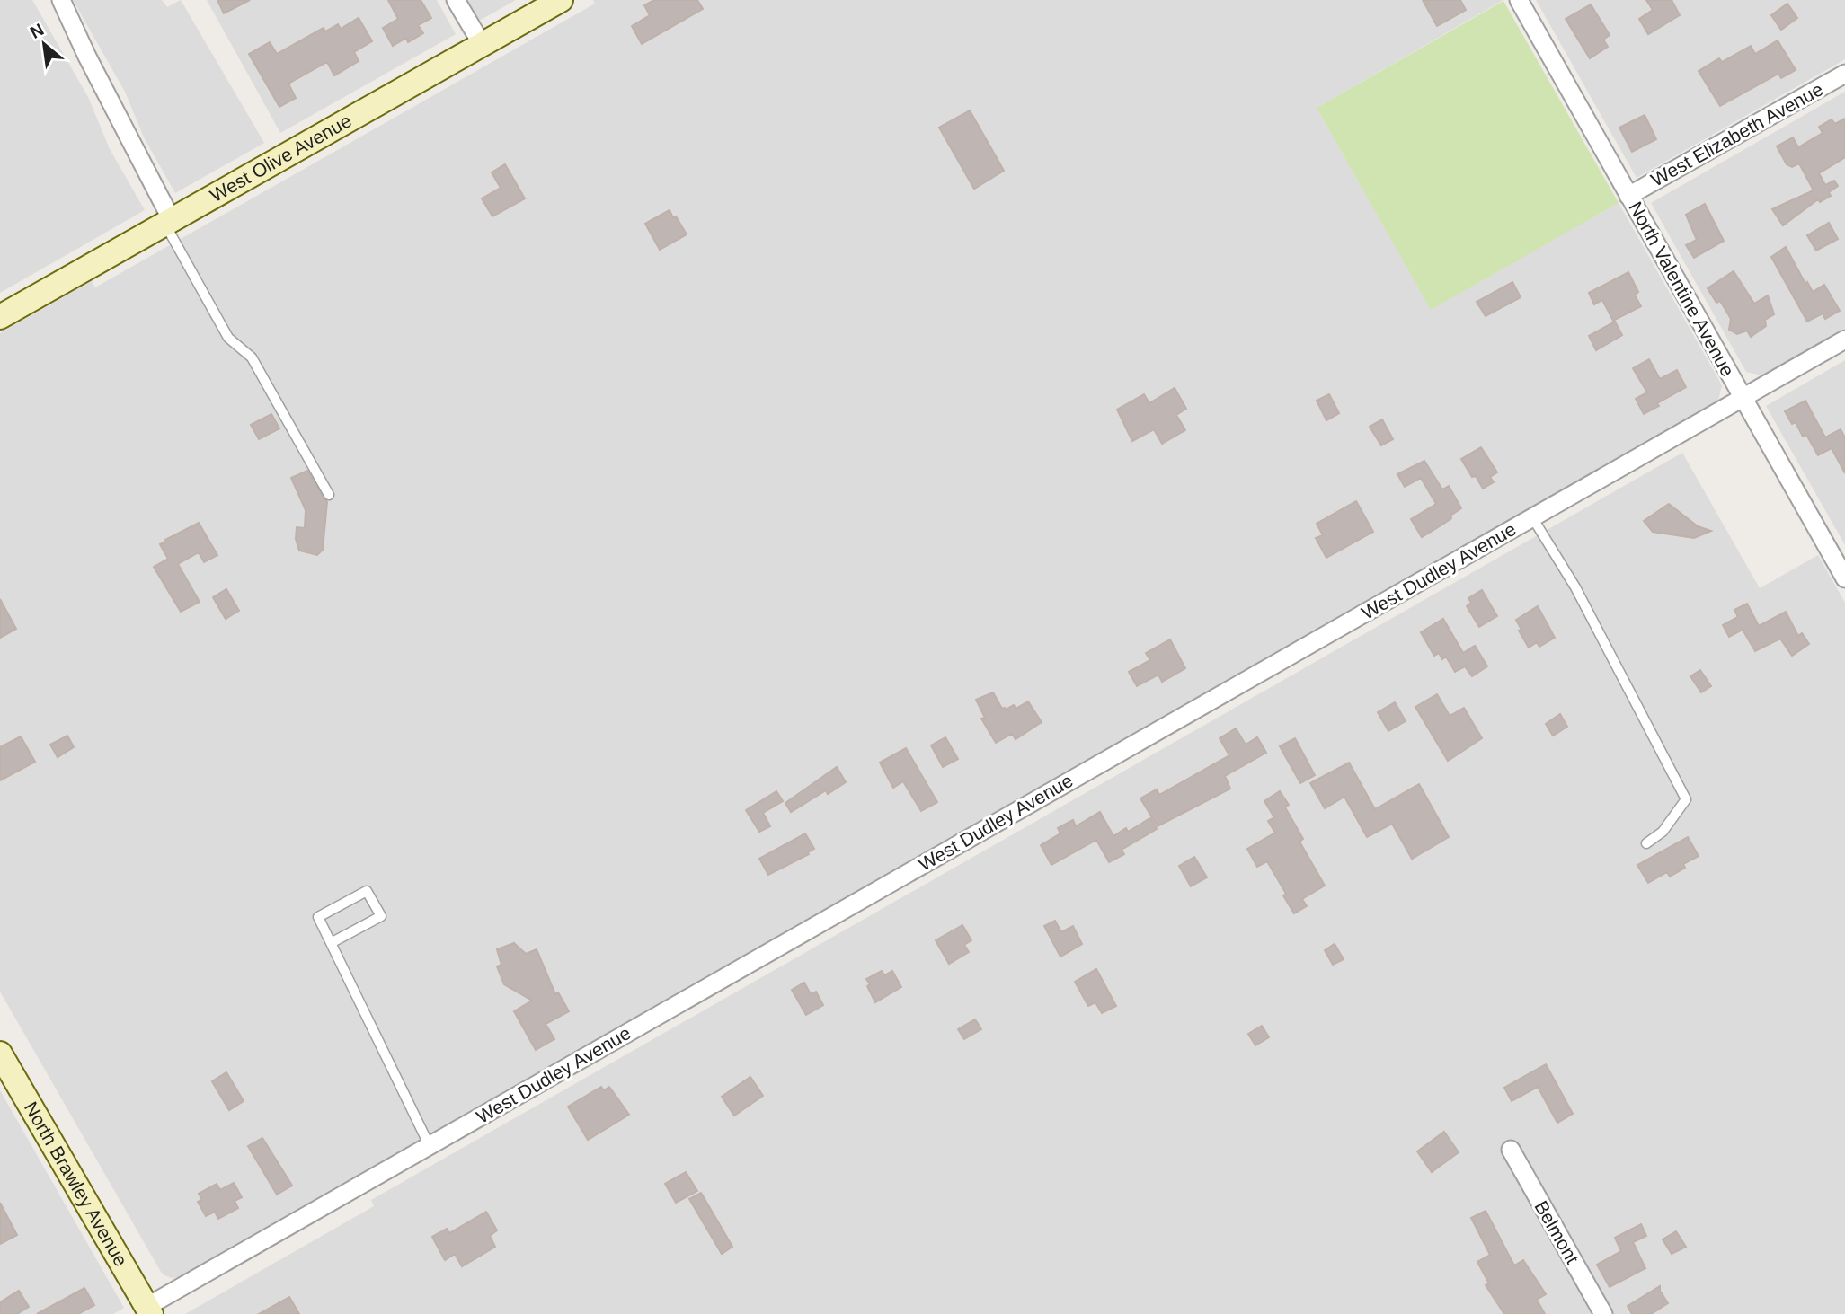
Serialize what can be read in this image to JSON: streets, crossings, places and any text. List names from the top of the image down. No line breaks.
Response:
{"streets":{"main road":["West Olive Avenue","North Brawley Avenue"],"street":["West Elizabeth Avenue","North Valentine Avenue","West Dudley Avenue","Belmont"]},"crossings":[["West Elizabeth Avenue","North Valentine Avenue"],["North Valentine Avenue","West Dudley Avenue"],["West Dudley Avenue","North Brawley Avenue"]],"north":"top left"}
